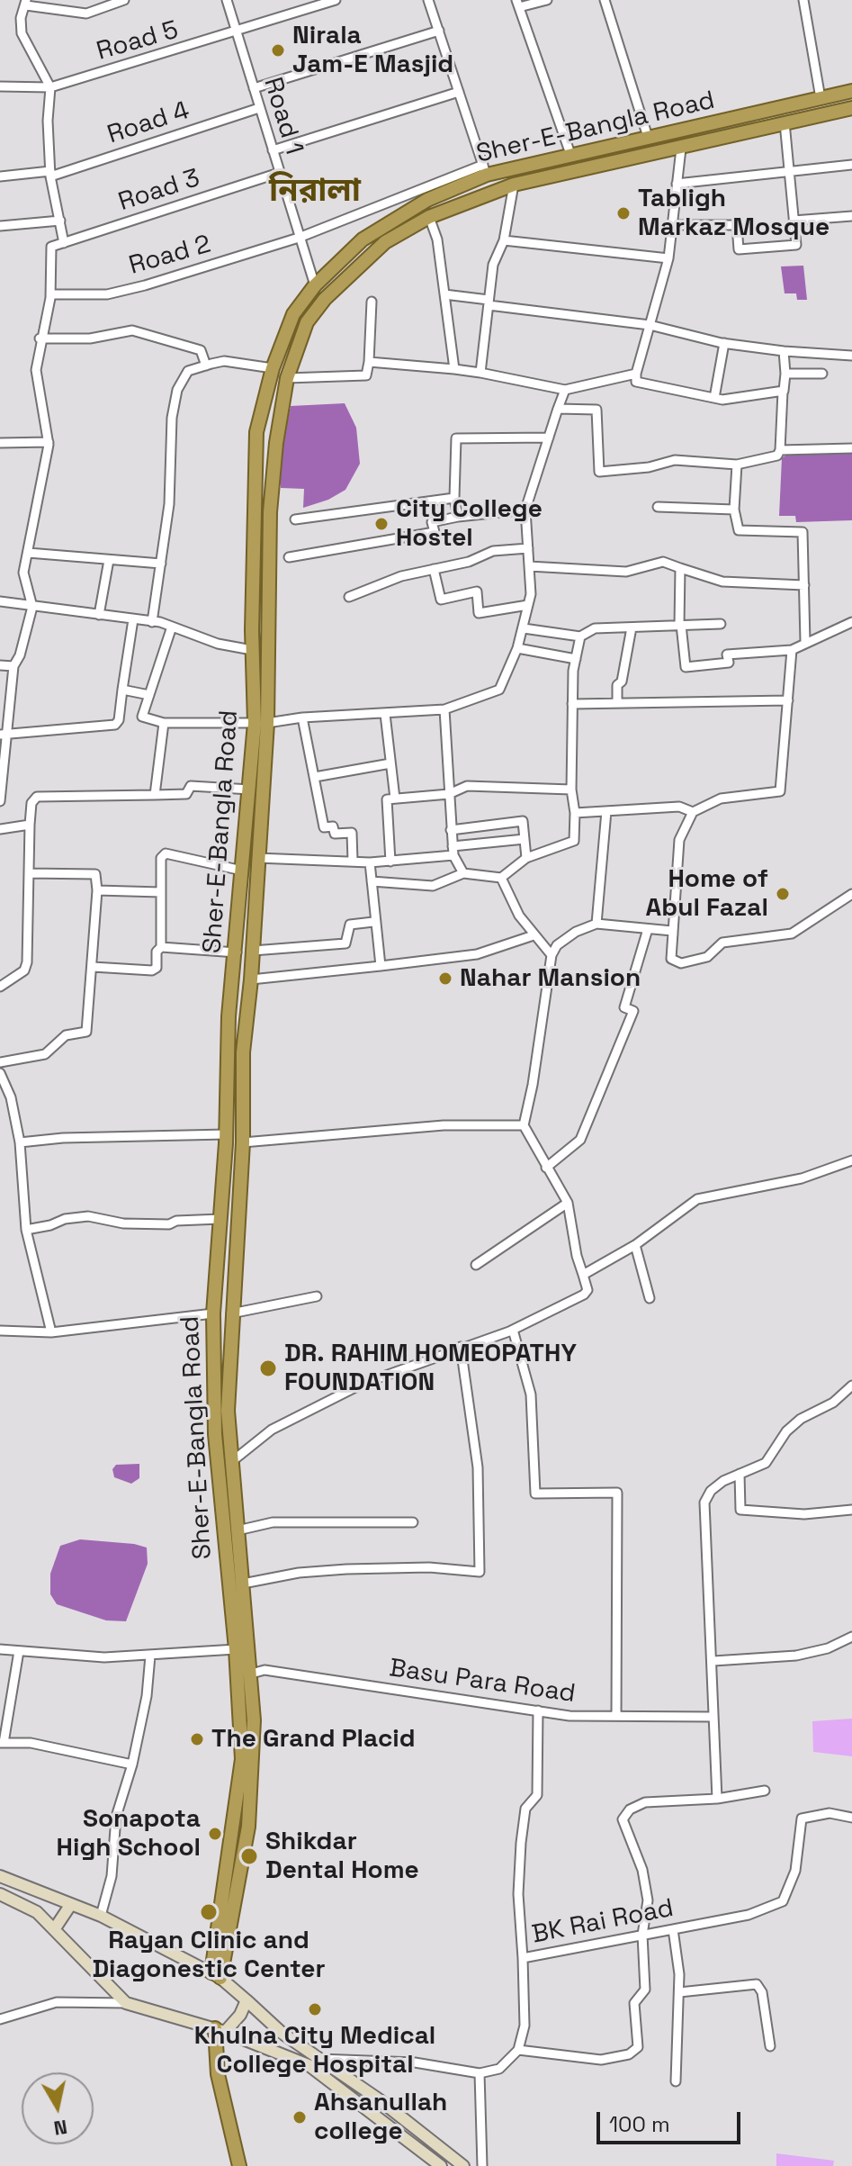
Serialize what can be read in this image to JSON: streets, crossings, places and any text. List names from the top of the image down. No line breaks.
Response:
{"streets":{"highway":["Sher-E-Bangla Road"],"street":["Road 5","Road 1","Road 4","Road 3","Road 2","Basu Para Road","BK Rai Road"]},"crossings":[["Road 5","Road 1"],["Road 1","Road 4"],["Road 1","Sher-E-Bangla Road"],["Road 1","Road 3"],["Road 1","Road 2"],["Sher-E-Bangla Road","Road 2"],["Sher-E-Bangla Road","Basu Para Road"],["Road 3","Road 2"]],"districts":["নিরালা"],"places":["Nirala Jam-E Masjid","Tabligh Markaz Mosque","City College Hostel","Home of Abul Fazal","Nahar Mansion","DR. RAHIM HOMEOPATHY FOUNDATION","The Grand Placid","Sonapota High School","Shikdar Dental Home","Rayan Clinic and Diagonestic Center","Khulna City Medical College Hospital","Ahsanullah college"],"scale_bar":"100 m","north":"bottom"}
